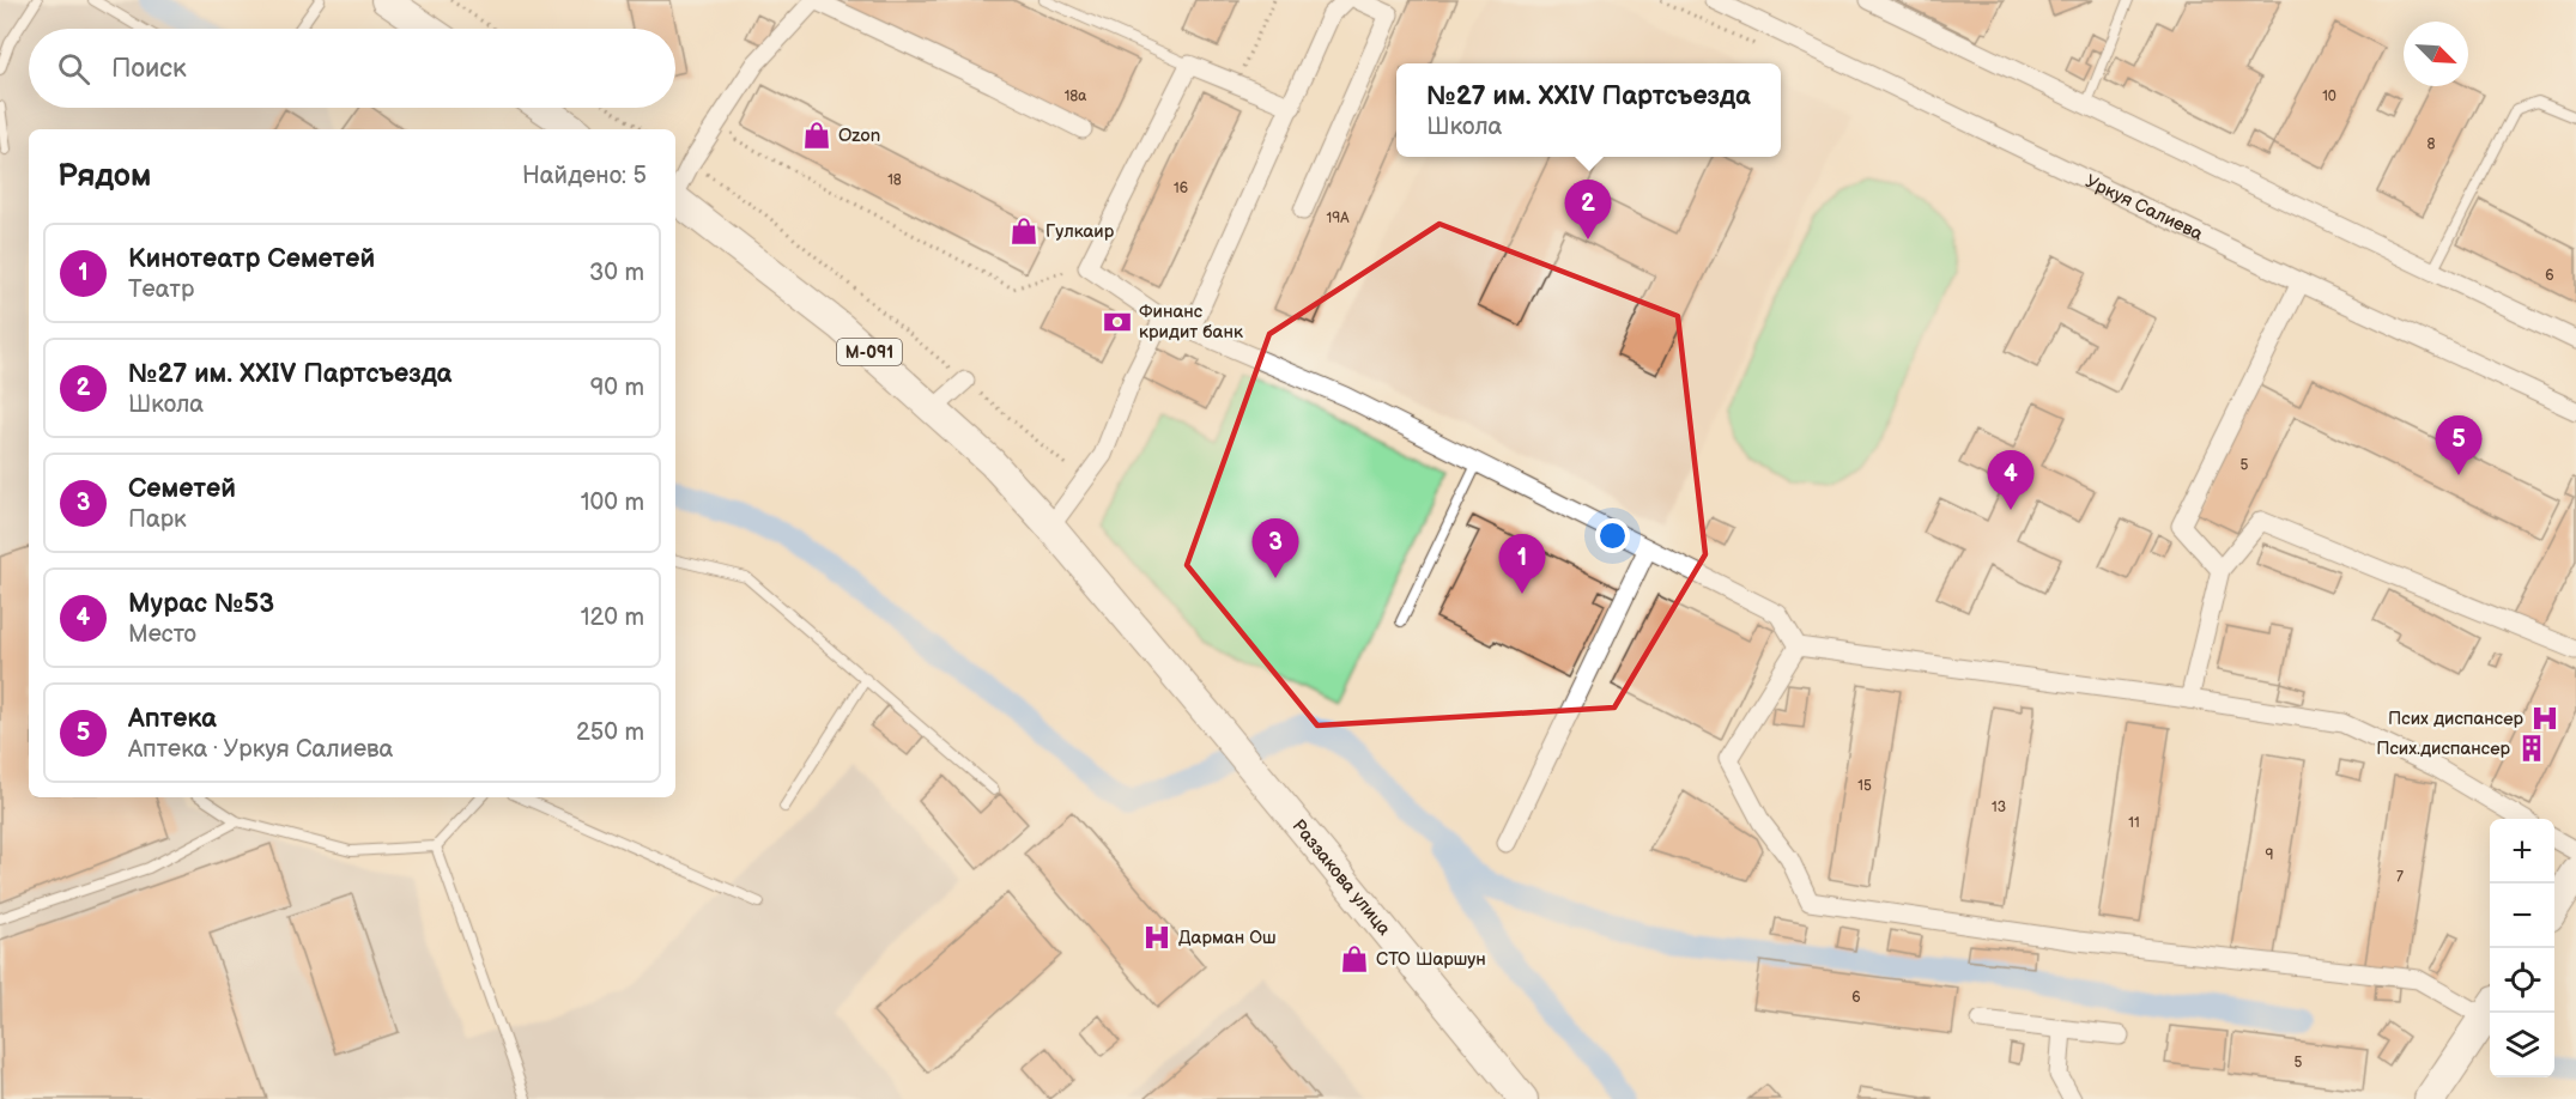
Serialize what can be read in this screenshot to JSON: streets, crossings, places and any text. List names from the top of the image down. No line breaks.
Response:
{"streets":{"main road":["М-091","Раззакова улица"],"street":["Уркуя Салиева"]},"crossings":[["М-091","Раззакова улица"]],"places":{"shop":["Ozon","Гулкаир","СТО Шаршун"],"bank":["Финанс кридит банк"],"hospital":["Псих диспансер","Дарман Ош"],"building":["Псих.диспансер"]},"house_numbers":["18а","10","8","18","16","19А","6","5","15","13","11","9","7","6","5"],"north":"bottom right","page":{"search":"Поиск","popup":["№27 им. XXIV Партсъезда","Школа"],"heading":["Рядом","Найдено: 5"],"pins":["2","5","4","3","1"],"list":[{"mark":"1","name":"Кинотеатр Семетей","note":"Театр","value":"30 m"},{"mark":"2","name":"№27 им. XXIV Партсъезда","note":"Школа","value":"90 m"},{"mark":"3","name":"Семетей","note":"Парк","value":"100 m"},{"mark":"4","name":"Мурас №53","note":"Место","value":"120 m"},{"mark":"5","name":"Аптека","note":"Аптека · Уркуя Салиева","value":"250 m"}],"map_buttons":["+","−"]}}
